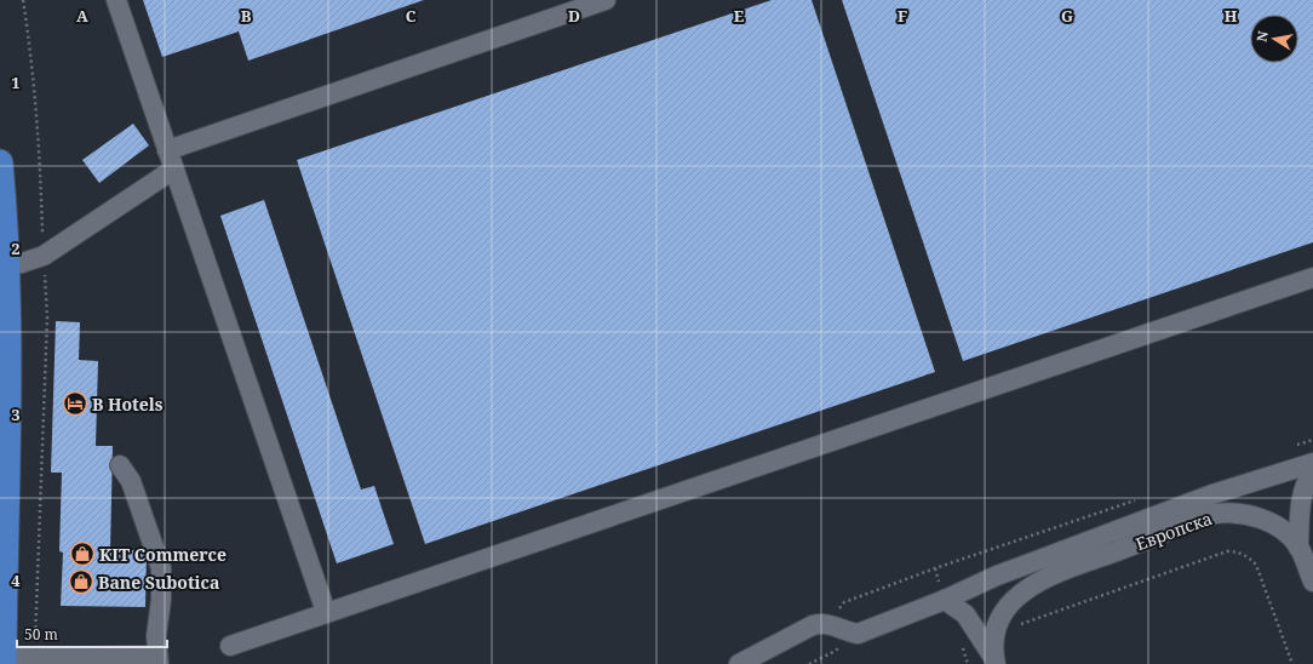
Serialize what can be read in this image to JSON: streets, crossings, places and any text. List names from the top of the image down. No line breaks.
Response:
{"streets":{"street":["Европска"]},"places":{"hotel":["B Hotels"],"shop":["KIT Commerce","Bane Subotica"]},"scale_bar":"50 m","north":"left","grid":{"columns":["A","B","C","D","E","F","G","H"],"rows":["1","2","3","4"]}}
